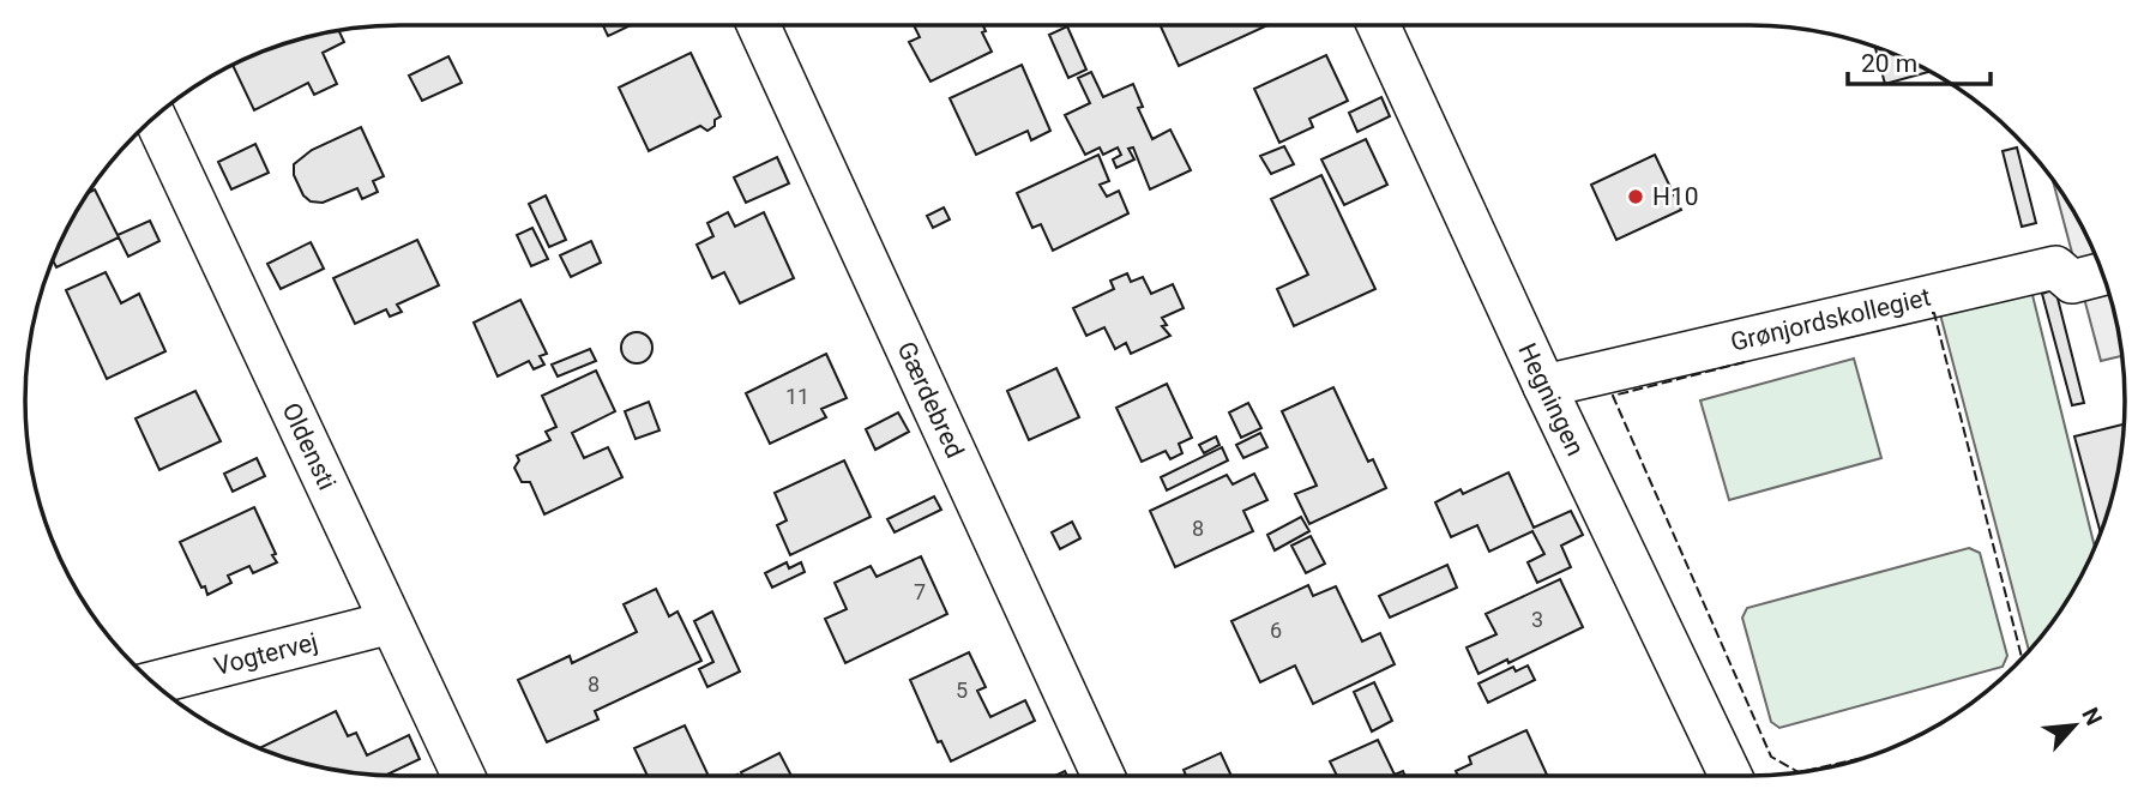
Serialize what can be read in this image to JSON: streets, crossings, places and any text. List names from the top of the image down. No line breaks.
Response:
{"streets":{"street":["Grønjordskollegiet","Gærdebred","Hegningen","Oldensti","Vogtervej"]},"crossings":[["Grønjordskollegiet","Hegningen"],["Oldensti","Vogtervej"]],"places":["H10"],"house_numbers":["11","8","7","3","6","8","5"],"scale_bar":"20 m","north":"top right"}
